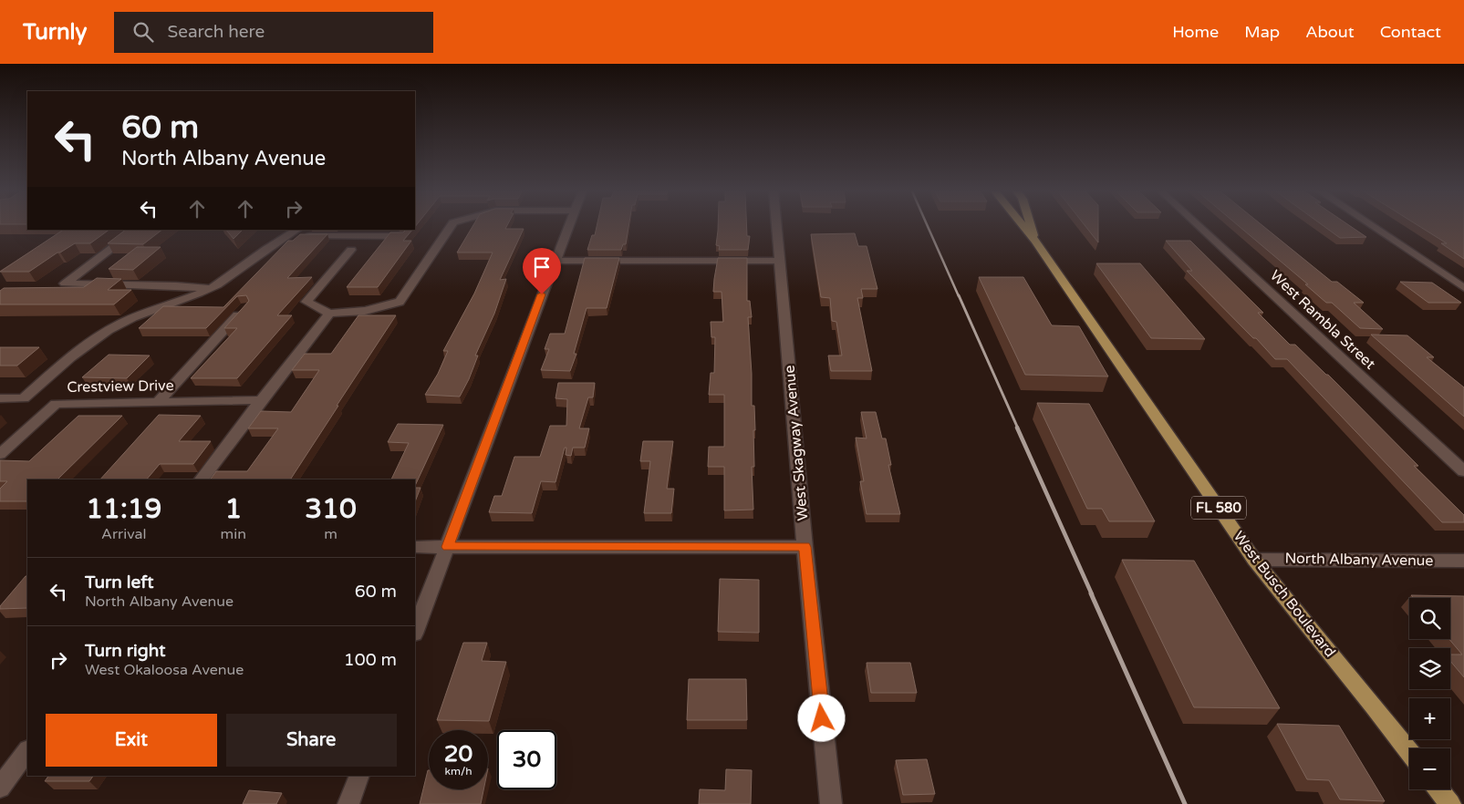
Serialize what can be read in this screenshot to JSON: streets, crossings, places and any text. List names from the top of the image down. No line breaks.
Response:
{"streets":{"main road":["FL 580","West Busch Boulevard"],"street":["West Rambla Street","Crestview Drive","West Skagway Avenue","North Albany Avenue"]},"crossings":[["North Albany Avenue","West Busch Boulevard"]],"page":{"header":"Turnly","search":"Search here","nav":["Home","Map","About","Contact"],"turn":["60 m","North Albany Avenue"],"eta":["11:19","Arrival","1","min","310","m"],"list":[{"name":"Turn left","note":"North Albany Avenue","value":"60 m"},{"name":"Turn right","note":"West Okaloosa Avenue","value":"100 m"}],"map_buttons":["+","−"],"buttons":["Exit","Share"],"speed":"20 km/h","limit":"30"}}
